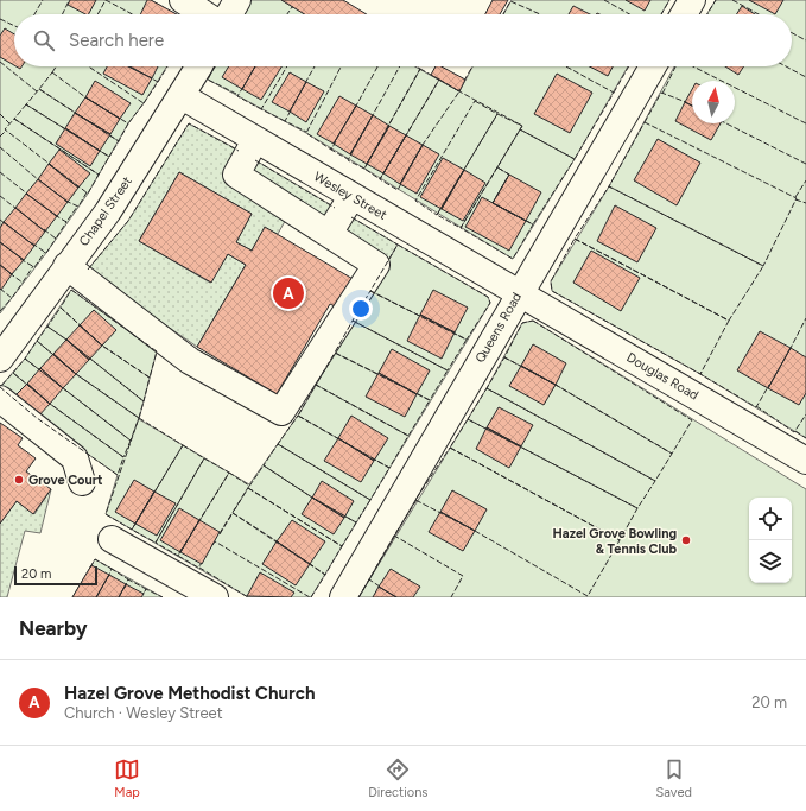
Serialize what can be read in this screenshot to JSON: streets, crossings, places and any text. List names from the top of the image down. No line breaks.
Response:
{"streets":{"street":["Wesley Street","Chapel Street","Queens Road","Douglas Road"]},"crossings":[["Wesley Street","Chapel Street"],["Wesley Street","Queens Road"],["Wesley Street","Douglas Road"],["Queens Road","Douglas Road"]],"places":["Grove Court","Hazel Grove Bowling & Tennis Club"],"scale_bar":"20 m","north":"top","page":{"search":"Search here","pins":"A","scale":"20 m","heading":"Nearby","list":[{"mark":"A","name":"Hazel Grove Methodist Church","note":"Church · Wesley Street","value":"20 m"}],"nav":["Map","Directions","Saved"]}}
